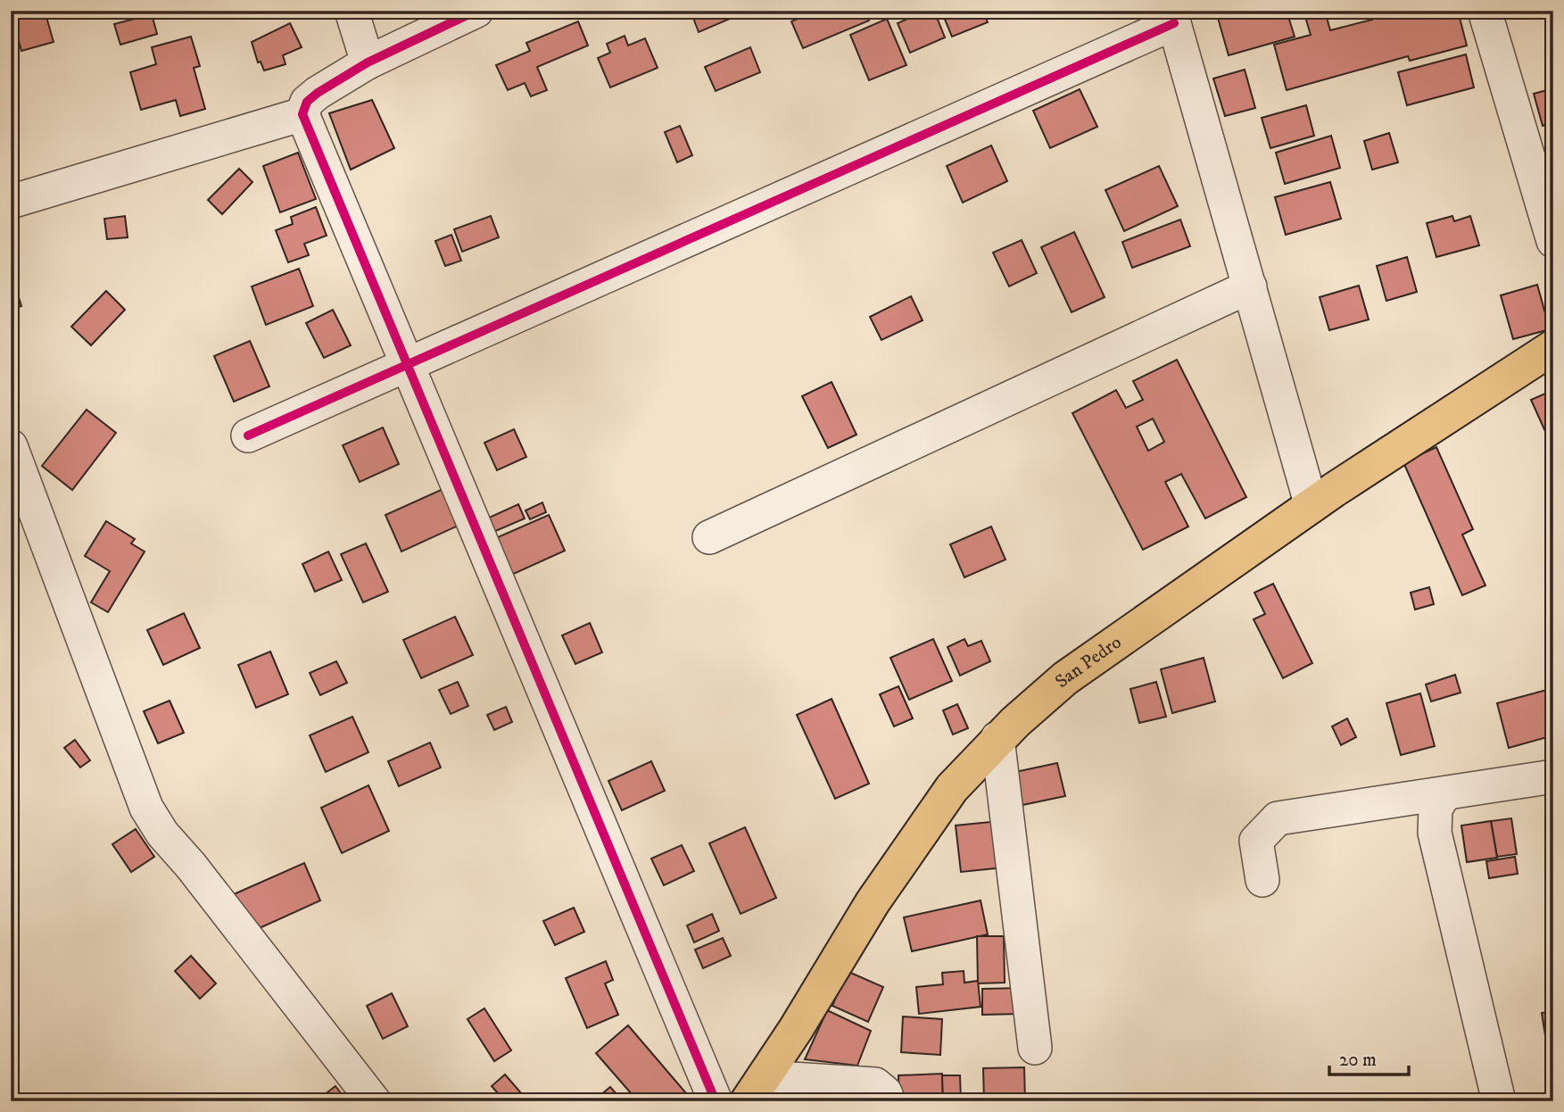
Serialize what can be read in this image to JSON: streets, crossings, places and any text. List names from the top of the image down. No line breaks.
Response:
{"streets":{"main road":["San Pedro"]},"scale_bar":"20 m"}
